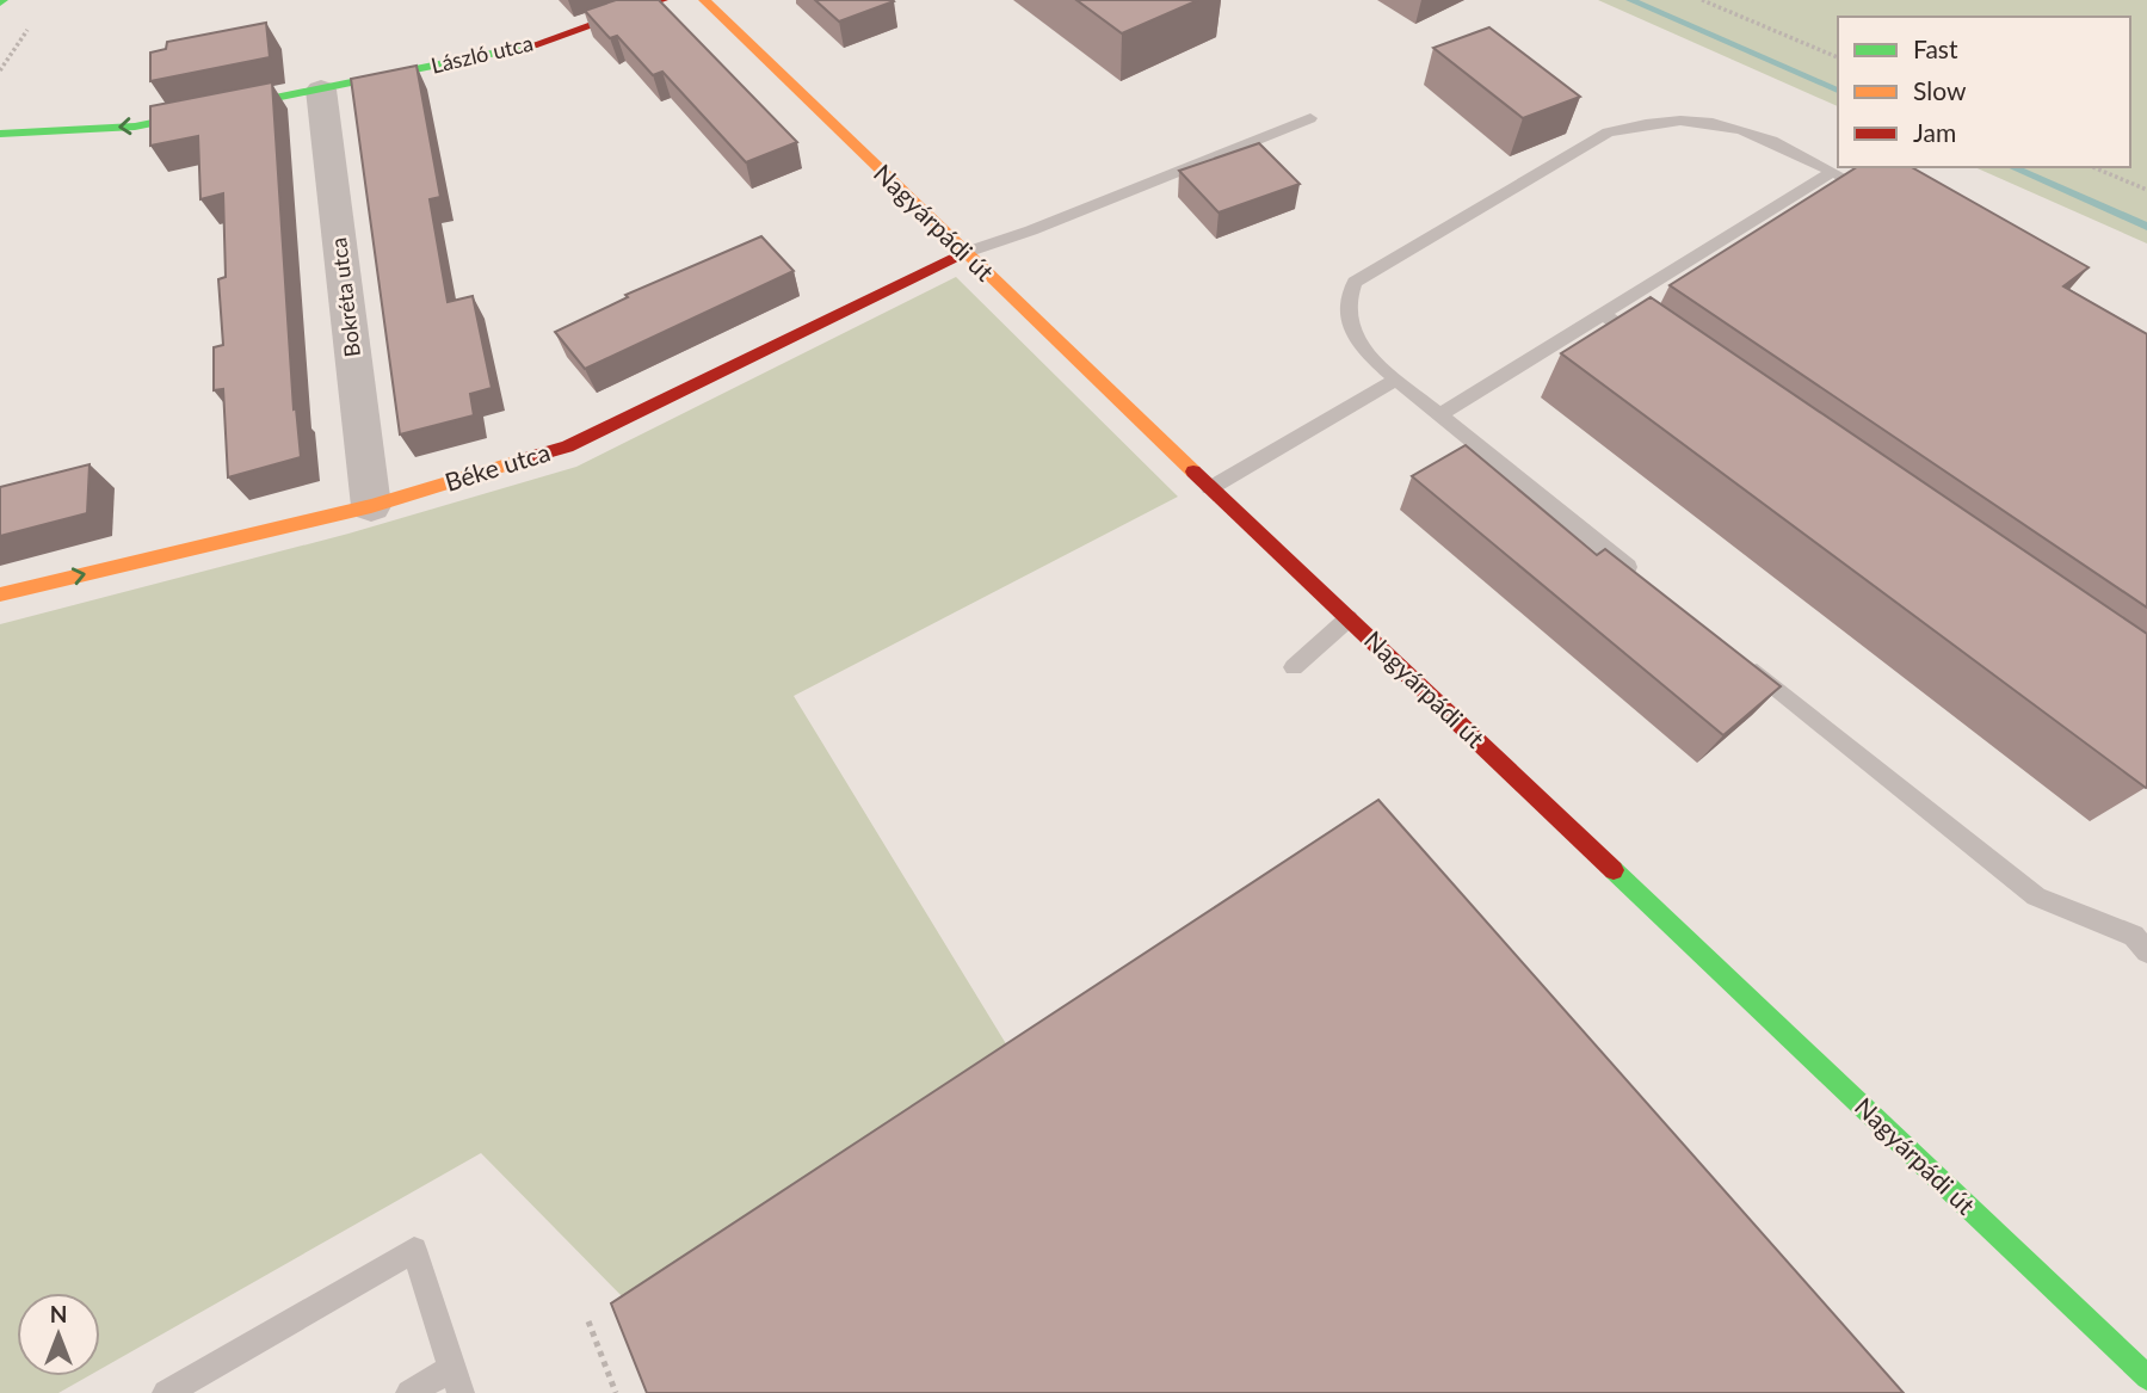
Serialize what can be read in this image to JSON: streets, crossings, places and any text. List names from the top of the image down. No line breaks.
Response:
{"streets":{"street":["László utca","Nagyárpádi út","Bokréta utca","Béke utca"]},"crossings":[["László utca","Bokréta utca"],["Nagyárpádi út","Béke utca"],["Bokréta utca","Béke utca"]],"one_way":["László utca","Béke utca"],"legend":["Fast","Slow","Jam"],"north":"top"}
